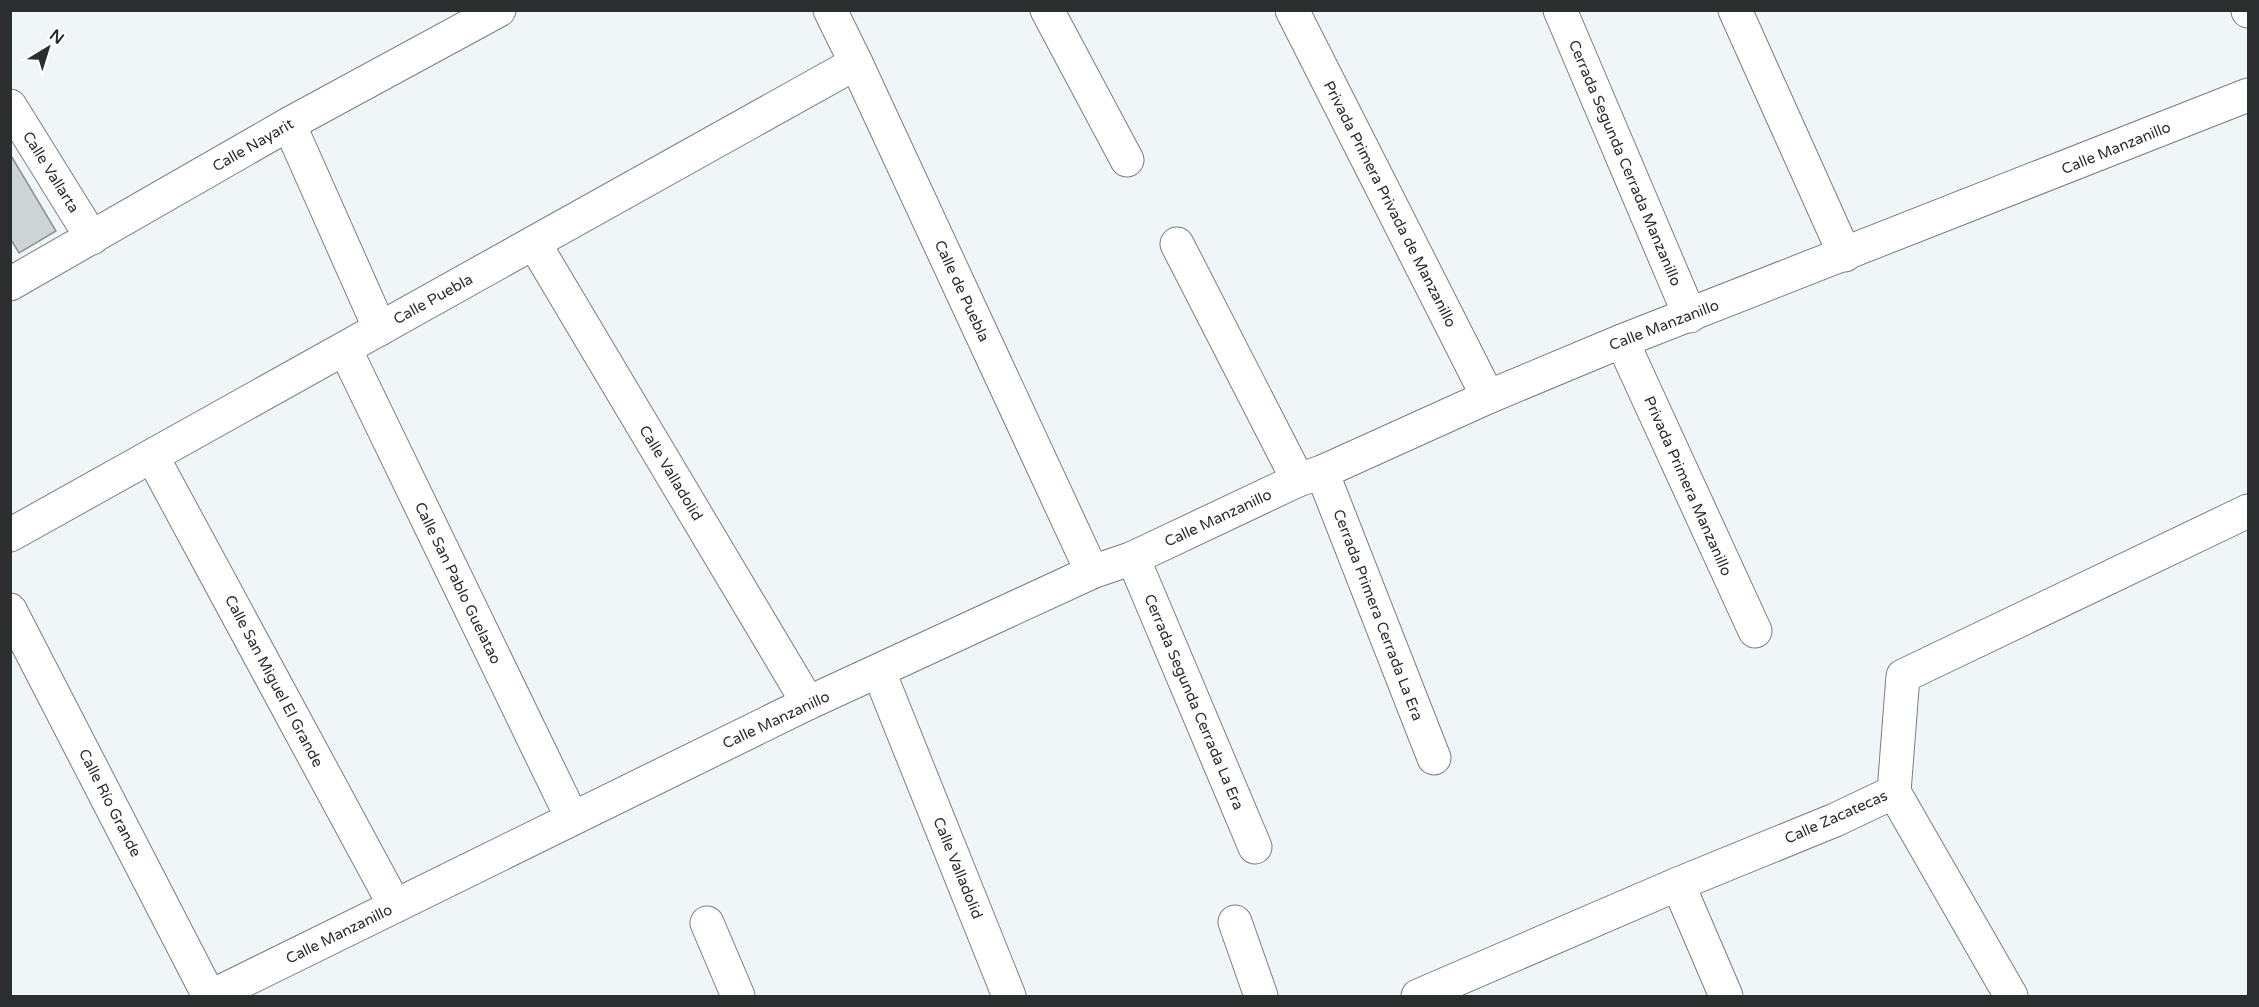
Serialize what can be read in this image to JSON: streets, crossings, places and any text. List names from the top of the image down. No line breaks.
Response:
{"streets":{"street":["Calle Nayarit","Calle Manzanillo","Cerrada Segunda Cerrada Manzanillo","Calle Vallarta","Privada Primera Privada de Manzanillo","Calle de Puebla","Calle Puebla","Calle Valladolid","Privada Primera Manzanillo","Calle San Pablo Guelatao","Cerrada Primera Cerrada La Era","Calle San Miguel El Grande","Cerrada Segunda Cerrada La Era","Calle Río Grande","Calle Zacatecas"]},"crossings":[["Calle Nayarit","Calle Vallarta"],["Calle Manzanillo","Cerrada Segunda Cerrada Manzanillo"],["Calle Manzanillo","Privada Primera Privada de Manzanillo"],["Calle Manzanillo","Calle de Puebla"],["Calle Manzanillo","Calle Valladolid"],["Calle Manzanillo","Privada Primera Manzanillo"],["Calle Manzanillo","Calle San Pablo Guelatao"],["Calle Manzanillo","Cerrada Primera Cerrada La Era"],["Calle Manzanillo","Calle San Miguel El Grande"],["Calle Manzanillo","Cerrada Segunda Cerrada La Era"],["Calle Manzanillo","Calle Río Grande"],["Calle de Puebla","Calle Puebla"],["Calle Puebla","Calle Valladolid"],["Calle Puebla","Calle San Pablo Guelatao"],["Calle Puebla","Calle San Miguel El Grande"]],"north":"top right"}
